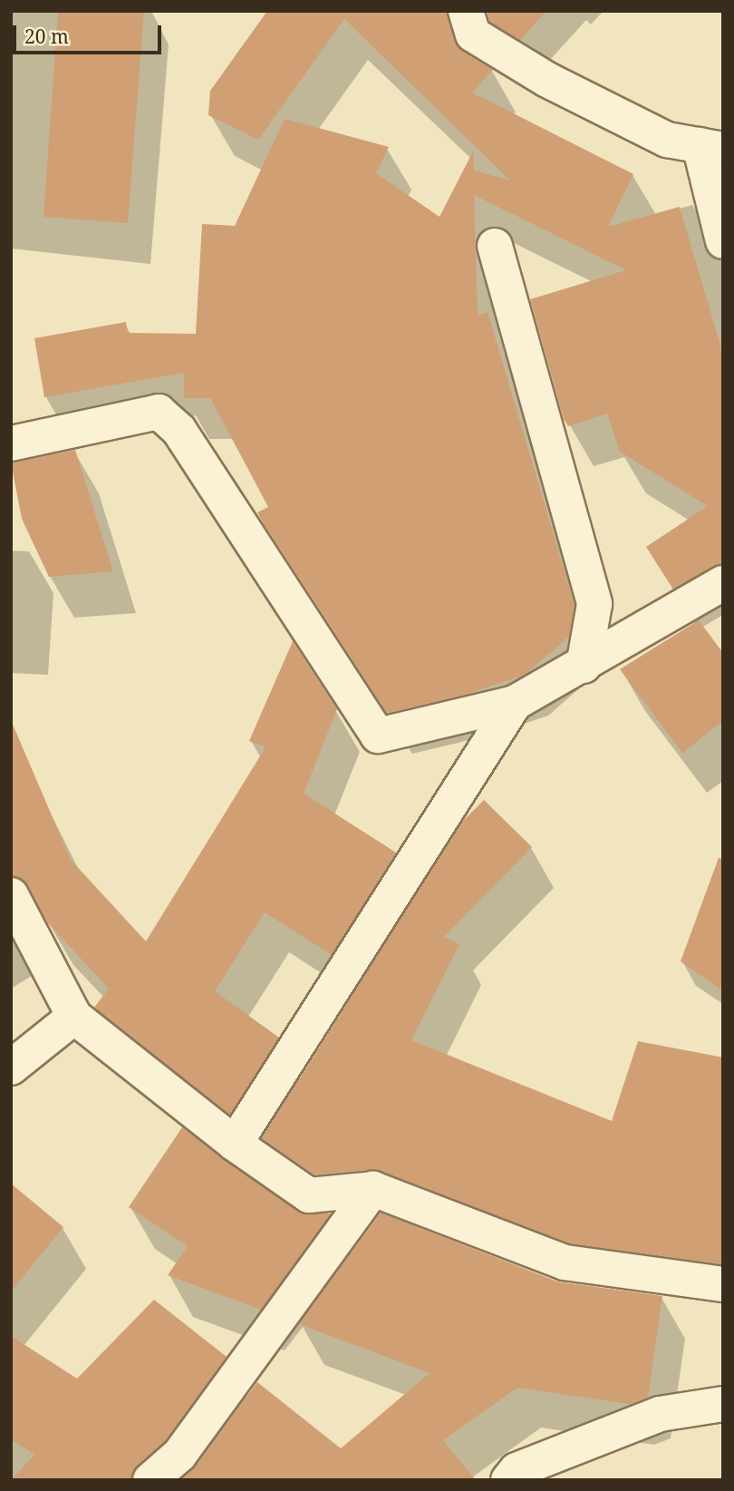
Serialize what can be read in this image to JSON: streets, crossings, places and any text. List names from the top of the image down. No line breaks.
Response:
{"scale_bar":"20 m"}
